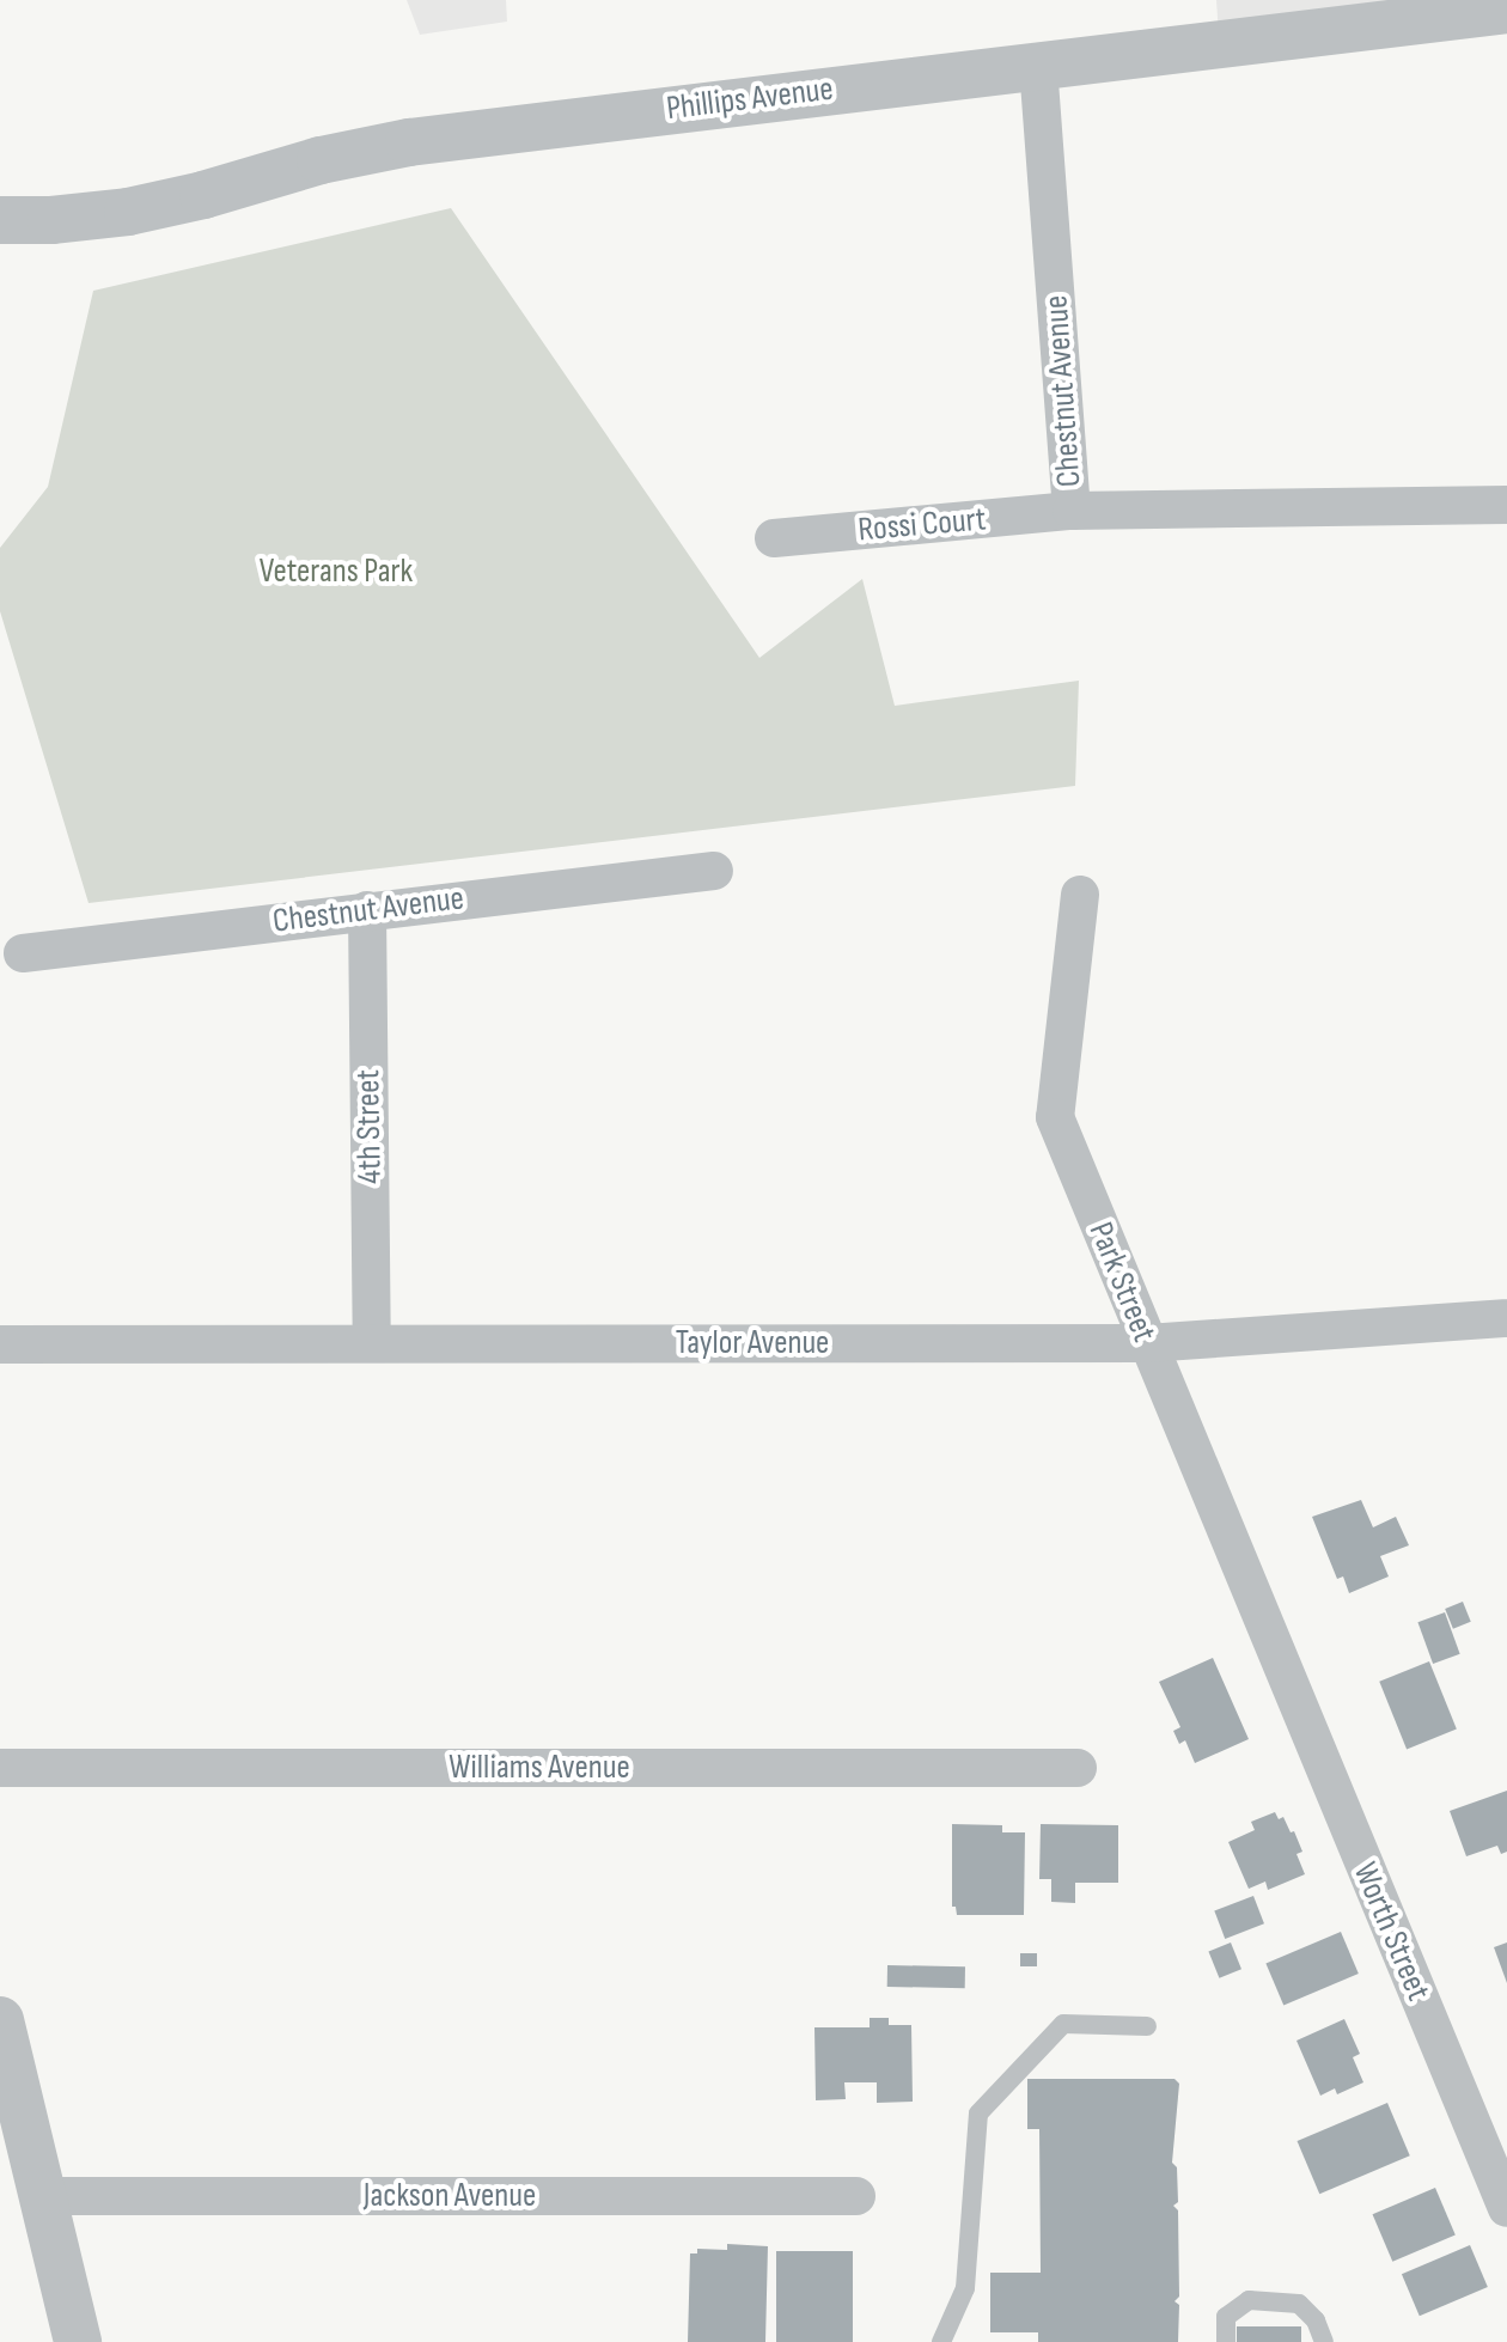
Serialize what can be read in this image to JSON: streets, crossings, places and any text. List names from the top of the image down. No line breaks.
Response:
{"streets":{"street":["Phillips Avenue","Chestnut Avenue","Rossi Court","4th Street","Park Street","Taylor Avenue","Williams Avenue","Worth Street","Jackson Avenue"]},"crossings":[["Phillips Avenue","Chestnut Avenue"],["Chestnut Avenue","Rossi Court"],["Chestnut Avenue","4th Street"],["4th Street","Taylor Avenue"],["Park Street","Taylor Avenue"],["Park Street","Worth Street"]],"parks":["Veterans Park"]}
